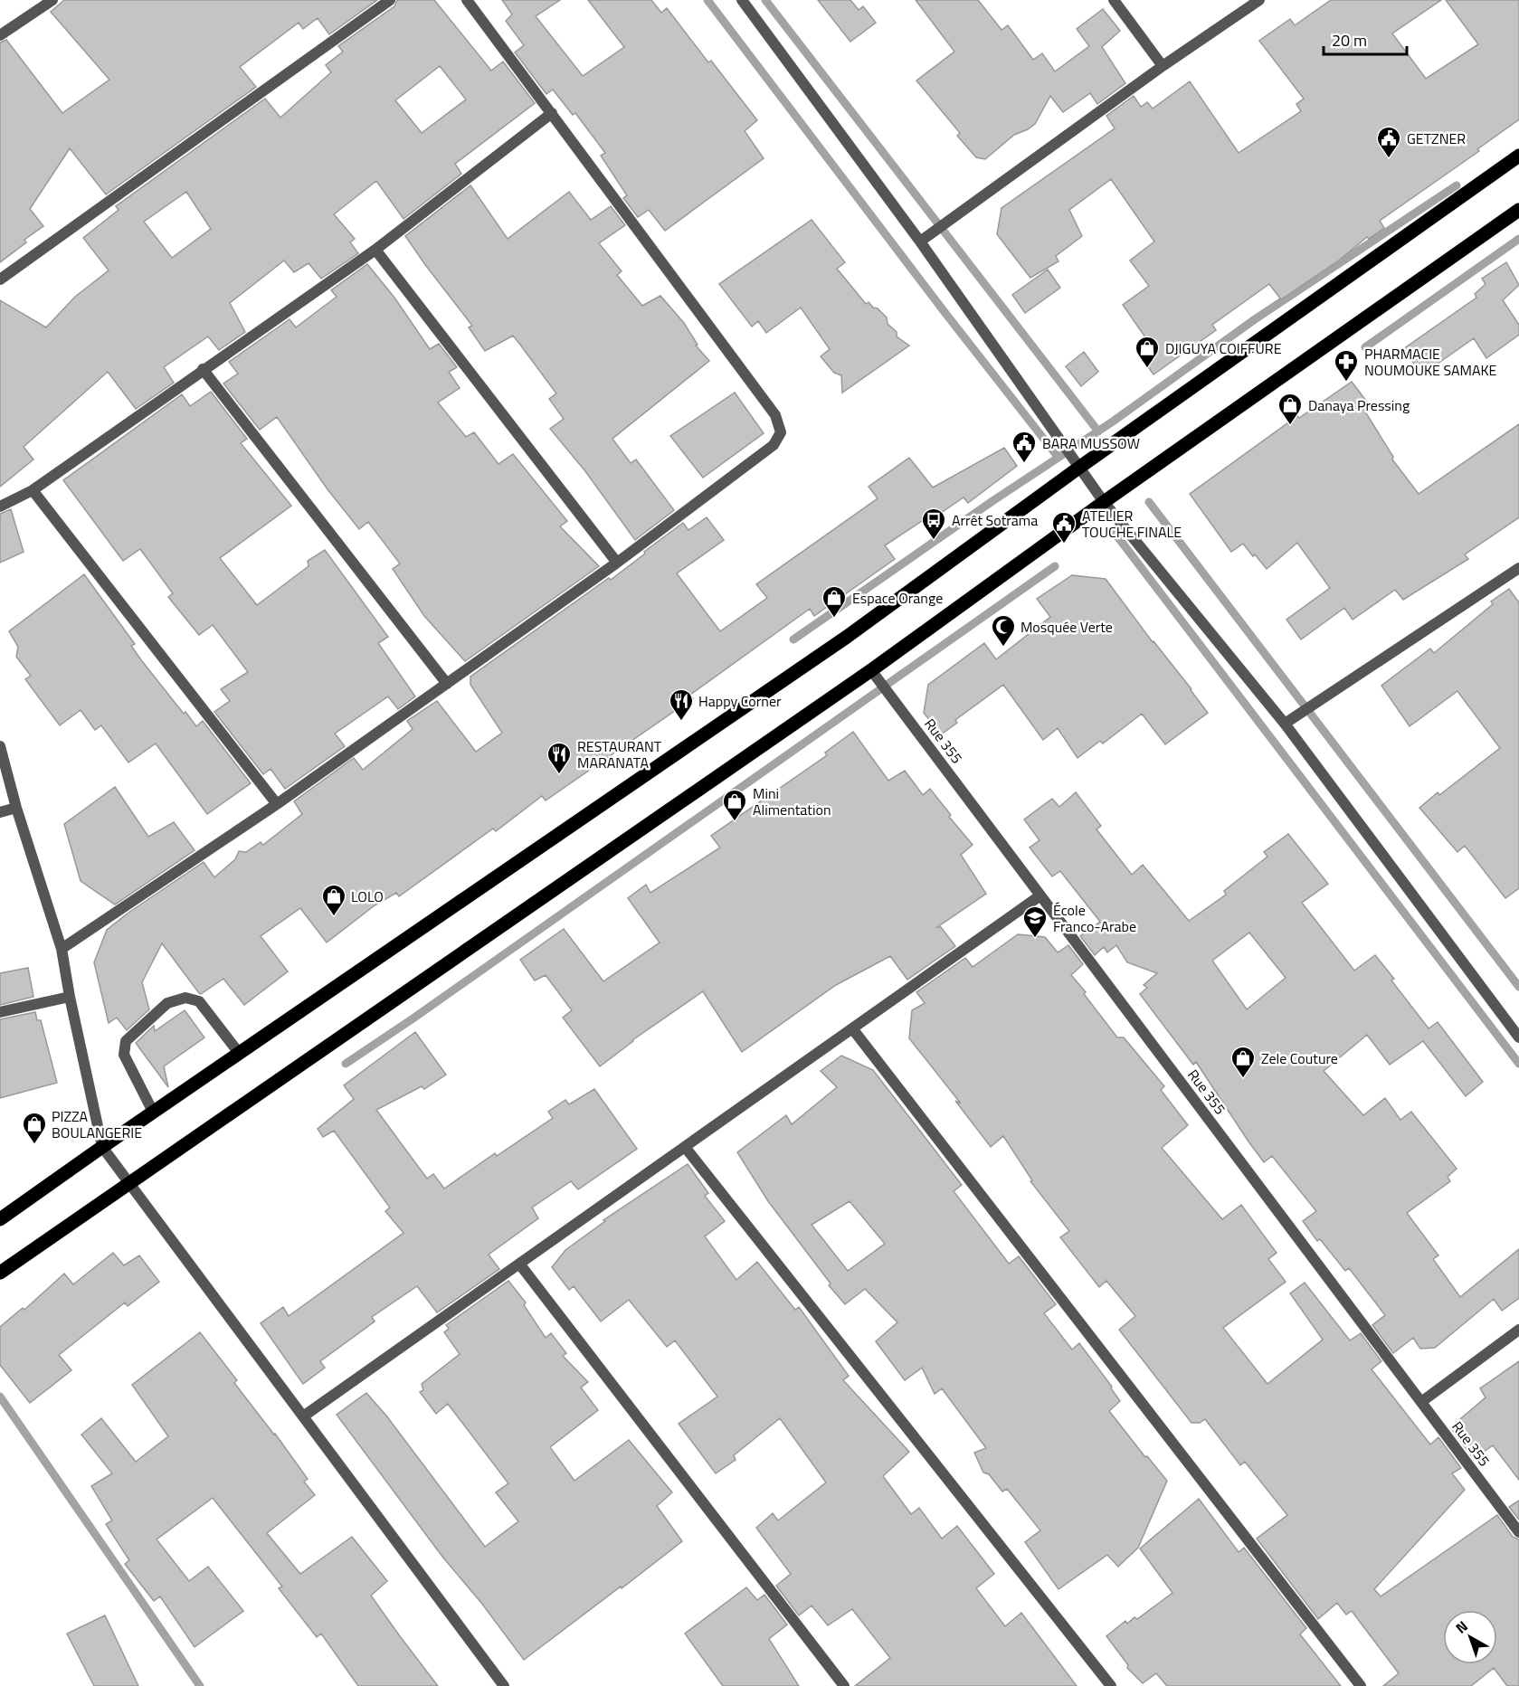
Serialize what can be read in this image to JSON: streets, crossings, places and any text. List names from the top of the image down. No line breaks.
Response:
{"streets":{"street":["Rue 355"]},"places":{"public building":["GETZNER","BARA MUSSOW","ATELIER TOUCHE FINALE"],"shop":["DJIGUYA COIFFURE","Danaya Pressing","Espace Orange","Mini Alimentation","LOLO","Zele Couture","PIZZA BOULANGERIE"],"pharmacy":["PHARMACIE NOUMOUKE SAMAKE"],"bus stop":["Arrêt Sotrama"],"mosque":["Mosquée Verte"],"restaurant":["Happy Corner","RESTAURANT MARANATA"],"school or university":["École Franco-Arabe"]},"scale_bar":"20 m","north":"top left"}
